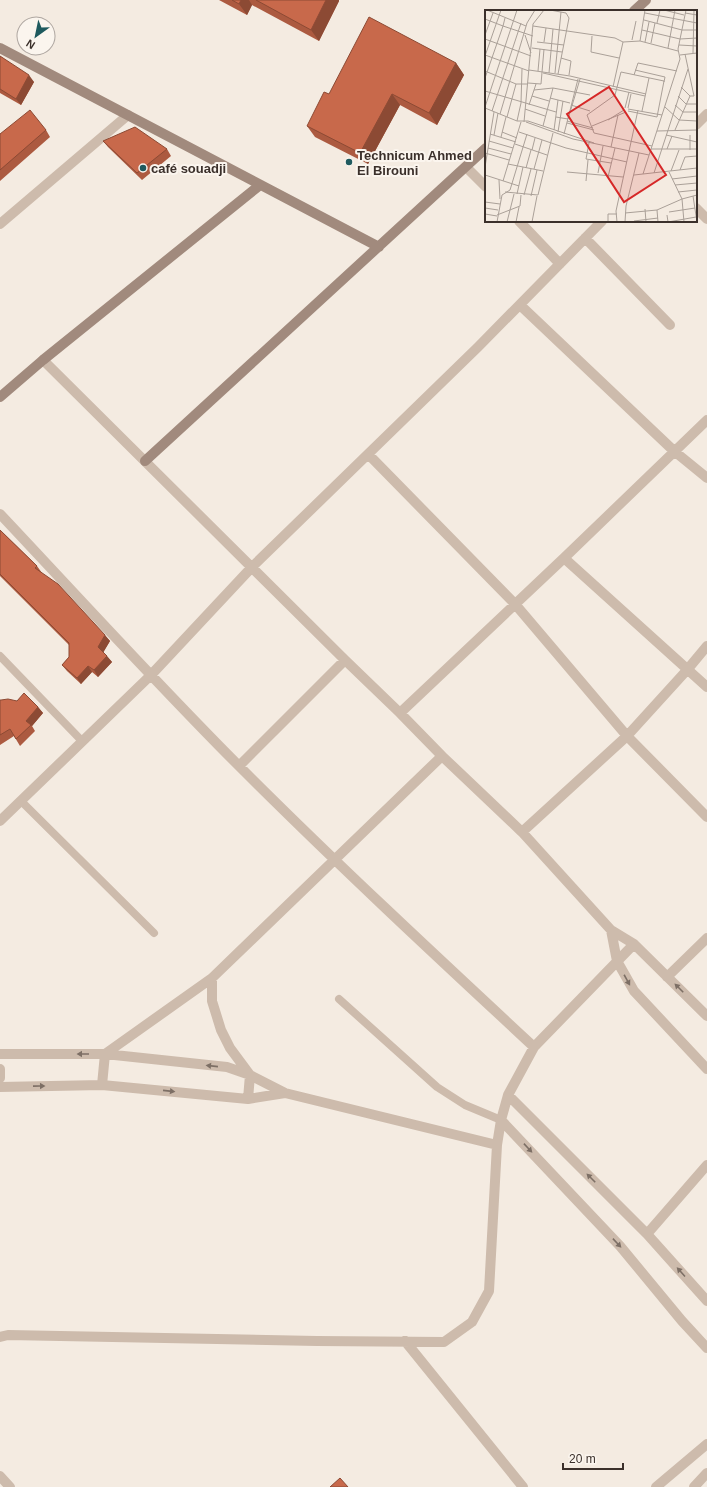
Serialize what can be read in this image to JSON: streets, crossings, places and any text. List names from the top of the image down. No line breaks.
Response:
{"places":["Technicum Ahmed El Birouni","café souadji"],"scale_bar":"20 m","north":"bottom left"}
